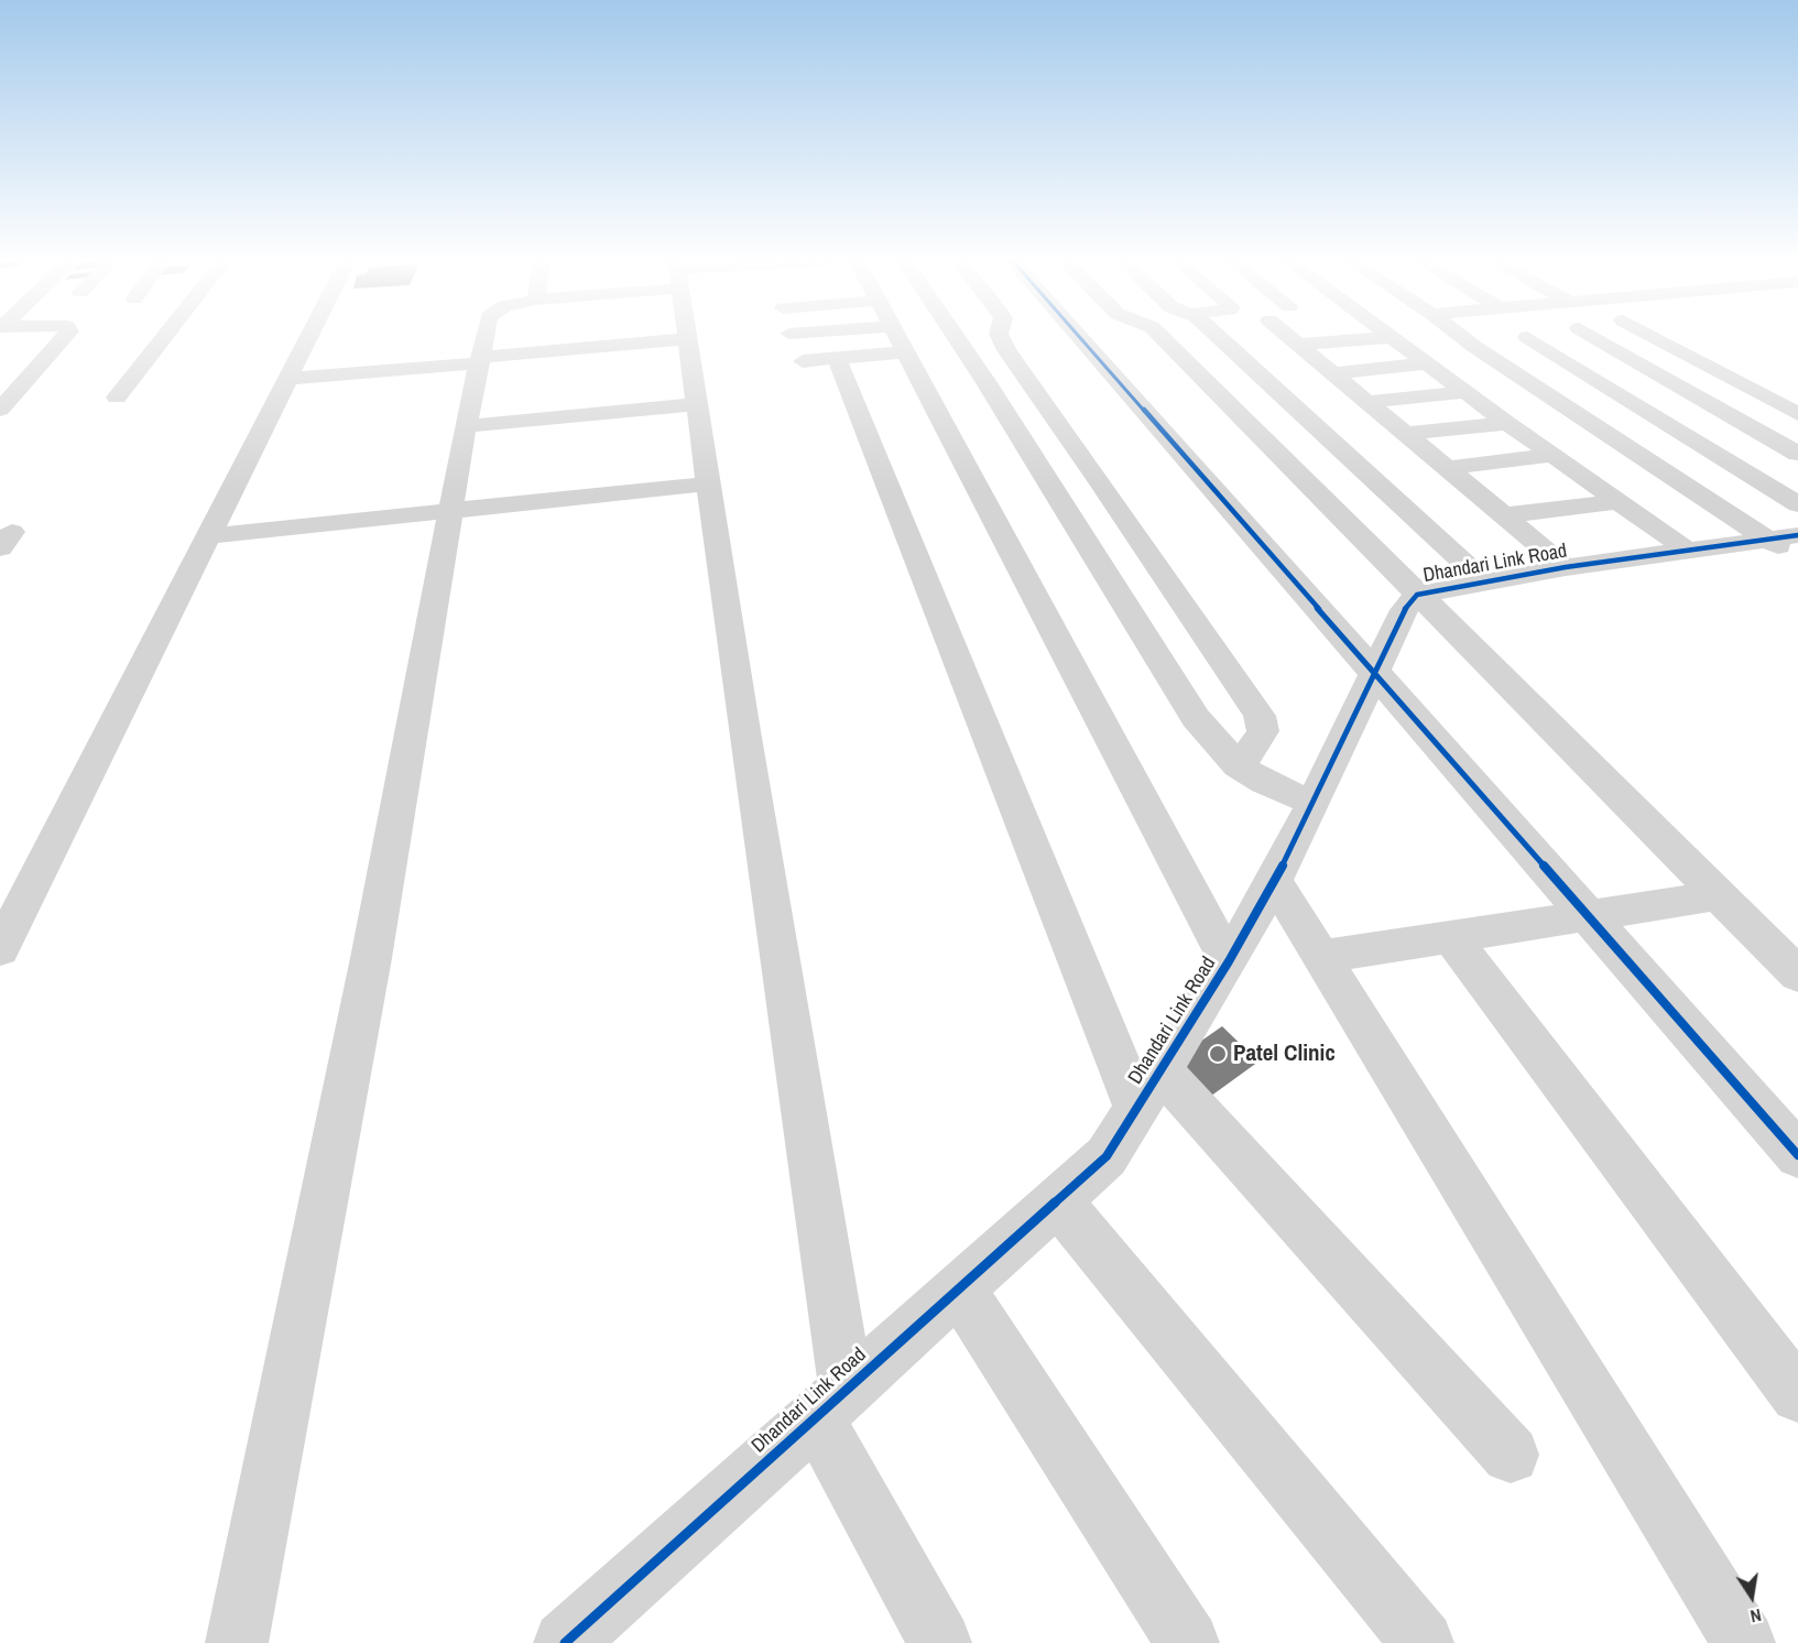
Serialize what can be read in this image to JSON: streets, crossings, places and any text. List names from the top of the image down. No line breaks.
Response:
{"streets":{"street":["Dhandari Link Road"]},"places":["Patel Clinic"],"north":"bottom"}
